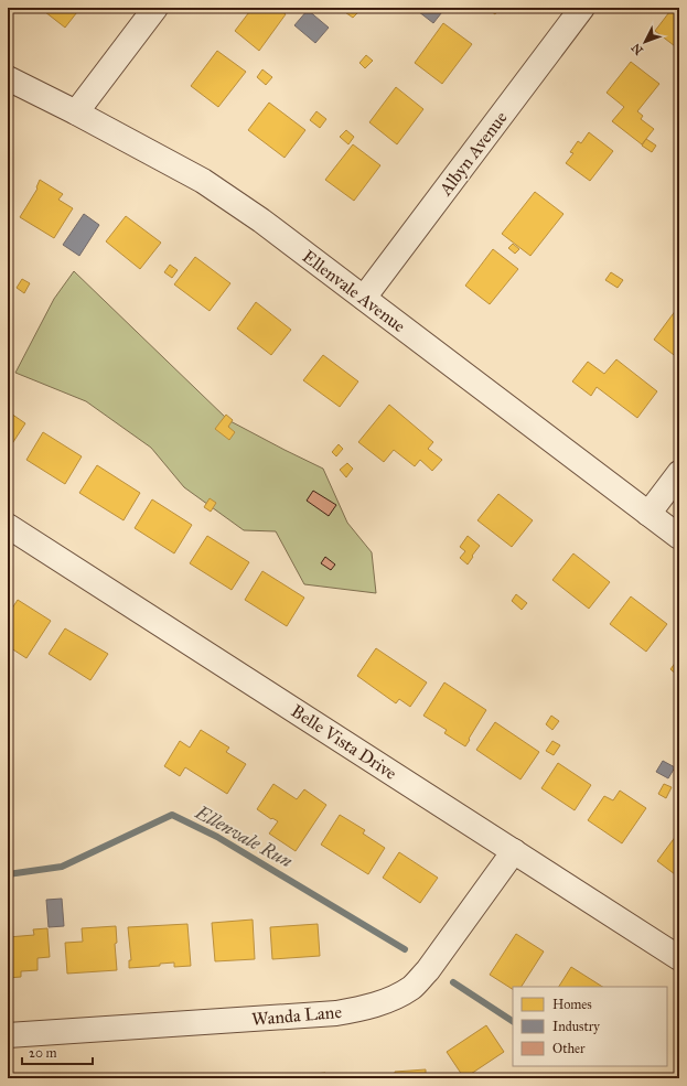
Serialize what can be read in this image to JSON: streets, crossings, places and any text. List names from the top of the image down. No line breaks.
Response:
{"streets":{"street":["Albyn Avenue","Ellenvale Avenue","Belle Vista Drive","Wanda Lane"]},"crossings":[["Albyn Avenue","Ellenvale Avenue"],["Belle Vista Drive","Wanda Lane"]],"water":["Ellenvale Run"],"legend":["Homes","Industry","Other"],"scale_bar":"20 m","north":"bottom left"}
